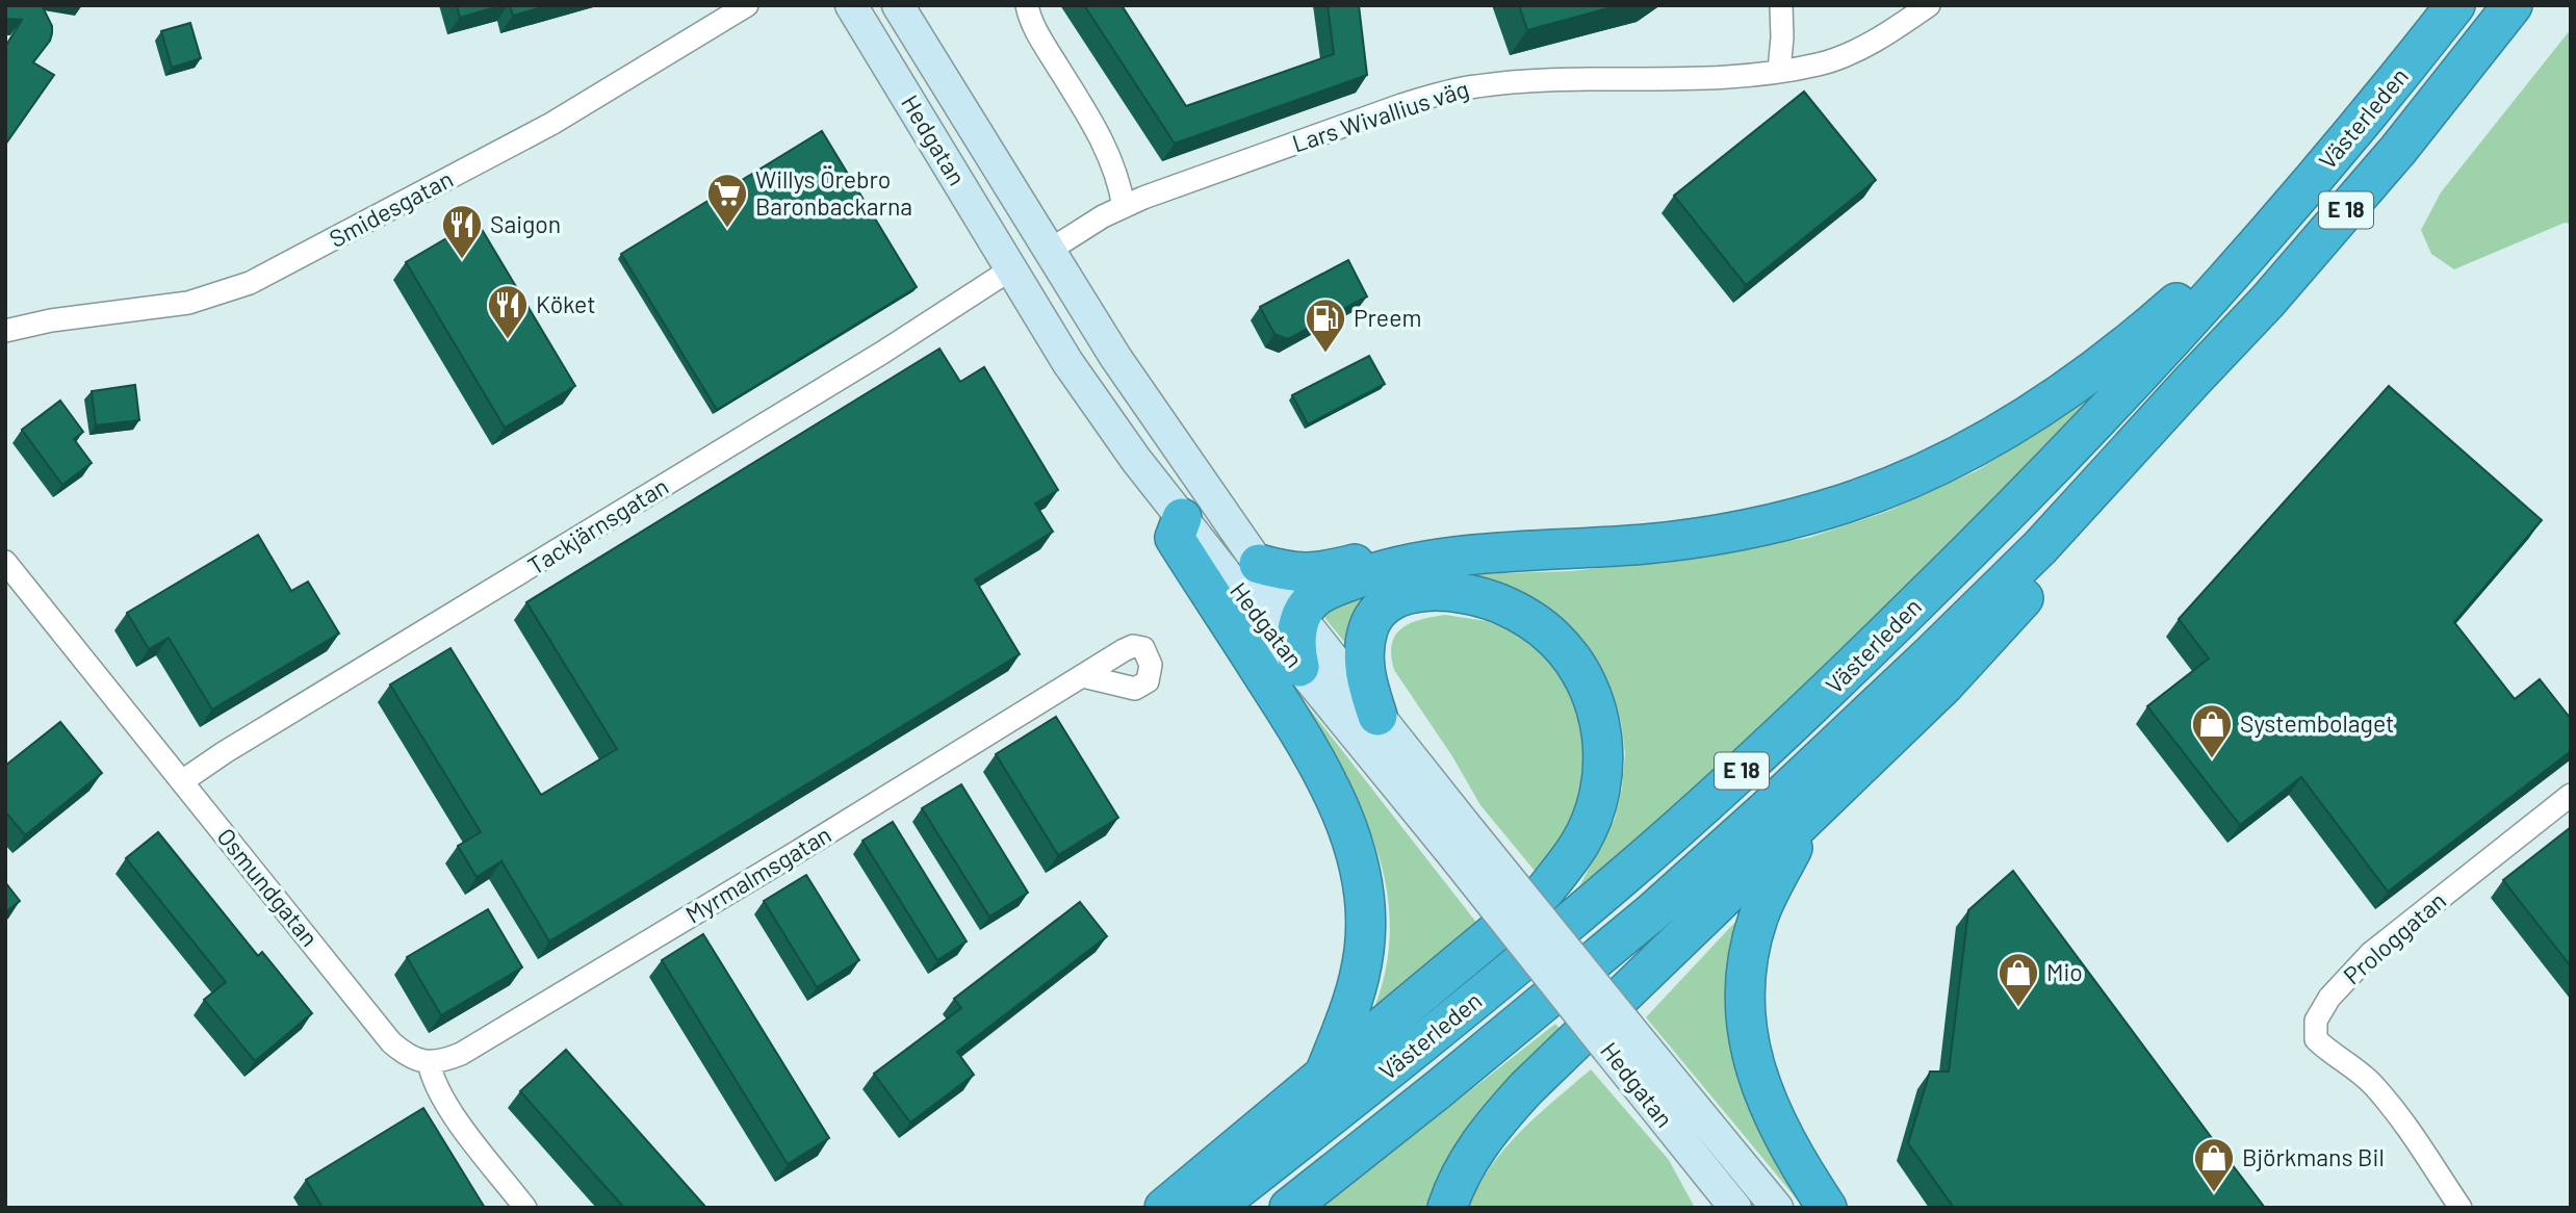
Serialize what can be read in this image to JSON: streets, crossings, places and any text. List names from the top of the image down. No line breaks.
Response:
{"streets":{"highway":["Västerleden","E 18"],"main road":["Hedgatan"],"street":["Lars Wivallius väg","Smidesgatan","Tackjärnsgatan","Myrmalmsgatan","Osmundgatan","Prologgatan"]},"crossings":[["Lars Wivallius väg","Hedgatan"],["Västerleden","E 18"],["Hedgatan","Tackjärnsgatan"],["Tackjärnsgatan","Osmundgatan"],["Myrmalmsgatan","Osmundgatan"]],"places":{"supermarket":["Willys Örebro Baronbackarna"],"restaurant":["Saigon","Köket"],"fuel station":["Preem"],"shop":["Systembolaget","Mio","Björkmans Bil"]}}
